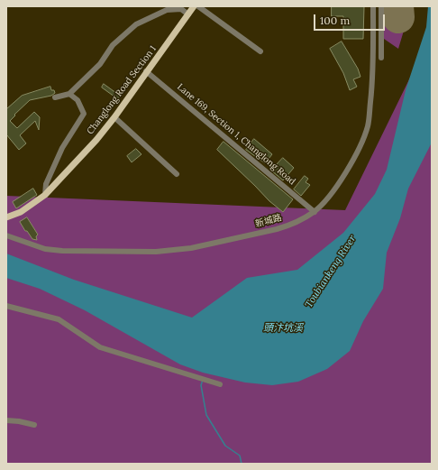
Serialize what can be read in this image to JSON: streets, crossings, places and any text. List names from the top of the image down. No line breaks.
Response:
{"streets":{"main road":["Changlong Road Section 1"],"street":["Lane 169, Section 1, Changlong Road","新城路"]},"crossings":[["Changlong Road Section 1","Lane 169, Section 1, Changlong Road"],["Lane 169, Section 1, Changlong Road","新城路"]],"water":["Toubiankeng River","頭汴坑溪"],"scale_bar":"100 m"}
